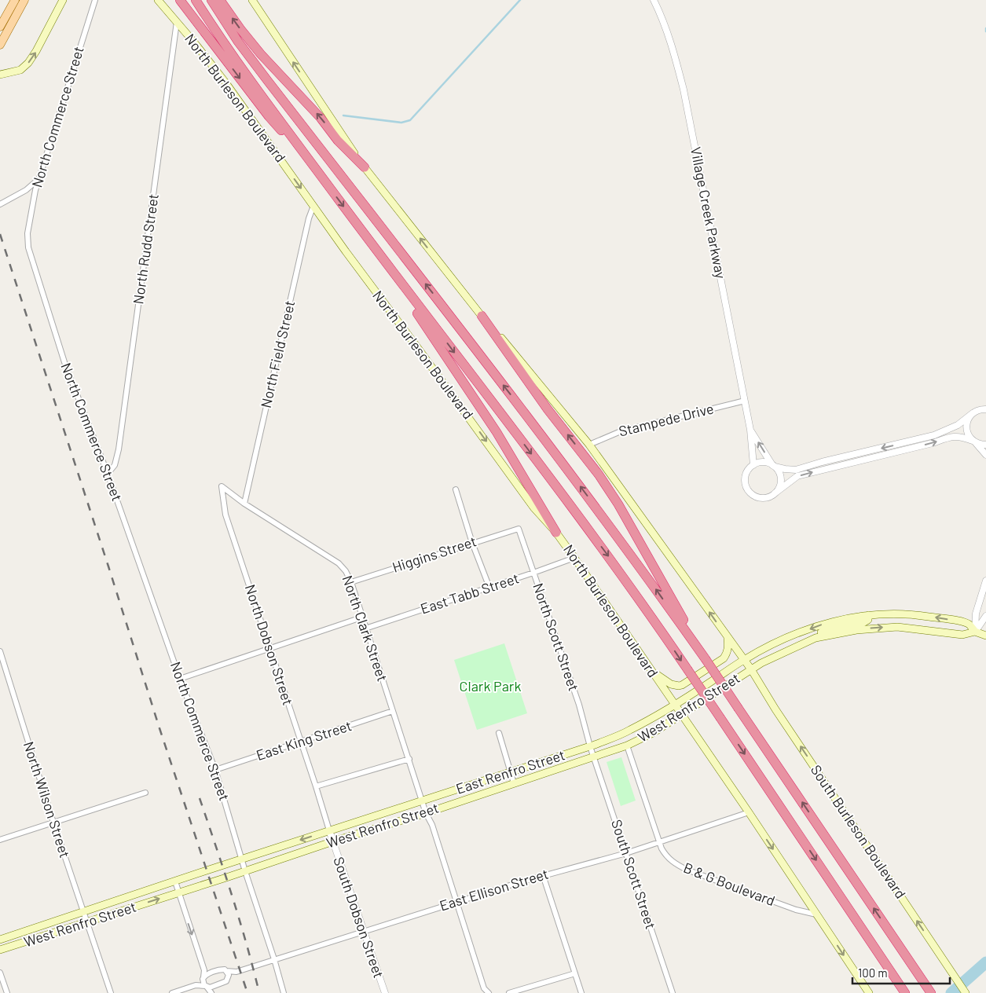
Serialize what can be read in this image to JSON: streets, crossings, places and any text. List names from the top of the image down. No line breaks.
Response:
{"streets":{"main road":["North Burleson Boulevard","West Renfro Street","East Renfro Street","South Burleson Boulevard"],"street":["North Commerce Street","Village Creek Parkway","North Rudd Street","North Field Street","Stampede Drive","Higgins Street","East Tabb Street","North Clark Street","North Scott Street","North Dobson Street","East King Street","North Wilson Street","South Scott Street","B & G Boulevard","East Ellison Street","South Dobson Street"]},"crossings":[["North Burleson Boulevard","North Rudd Street"],["North Burleson Boulevard","North Field Street"],["North Burleson Boulevard","East Tabb Street"],["North Burleson Boulevard","West Renfro Street"],["North Burleson Boulevard","East Renfro Street"],["North Commerce Street","North Rudd Street"],["North Commerce Street","West Renfro Street"],["North Commerce Street","East King Street"],["North Commerce Street","East Renfro Street"],["North Commerce Street","East Ellison Street"],["Village Creek Parkway","Stampede Drive"],["North Field Street","North Clark Street"],["North Field Street","North Dobson Street"],["Higgins Street","North Clark Street"],["Higgins Street","North Scott Street"],["East Tabb Street","North Clark Street"],["East Tabb Street","North Scott Street"],["North Clark Street","North Dobson Street"],["North Clark Street","West Renfro Street"],["North Clark Street","East King Street"],["North Clark Street","East Renfro Street"],["North Clark Street","East Ellison Street"],["North Scott Street","West Renfro Street"],["North Scott Street","East Renfro Street"],["North Scott Street","South Scott Street"],["North Dobson Street","East King Street"],["North Dobson Street","East Renfro Street"],["North Dobson Street","South Dobson Street"],["West Renfro Street","East Renfro Street"],["West Renfro Street","North Wilson Street"],["West Renfro Street","South Burleson Boulevard"],["West Renfro Street","South Scott Street"],["West Renfro Street","B & G Boulevard"],["West Renfro Street","South Dobson Street"],["East Renfro Street","South Dobson Street"],["South Scott Street","East Ellison Street"],["B & G Boulevard","East Ellison Street"],["East Ellison Street","South Dobson Street"]],"one_way":["North Burleson Boulevard","South Burleson Boulevard"],"parks":["Clark Park"],"scale_bar":"100 m"}
